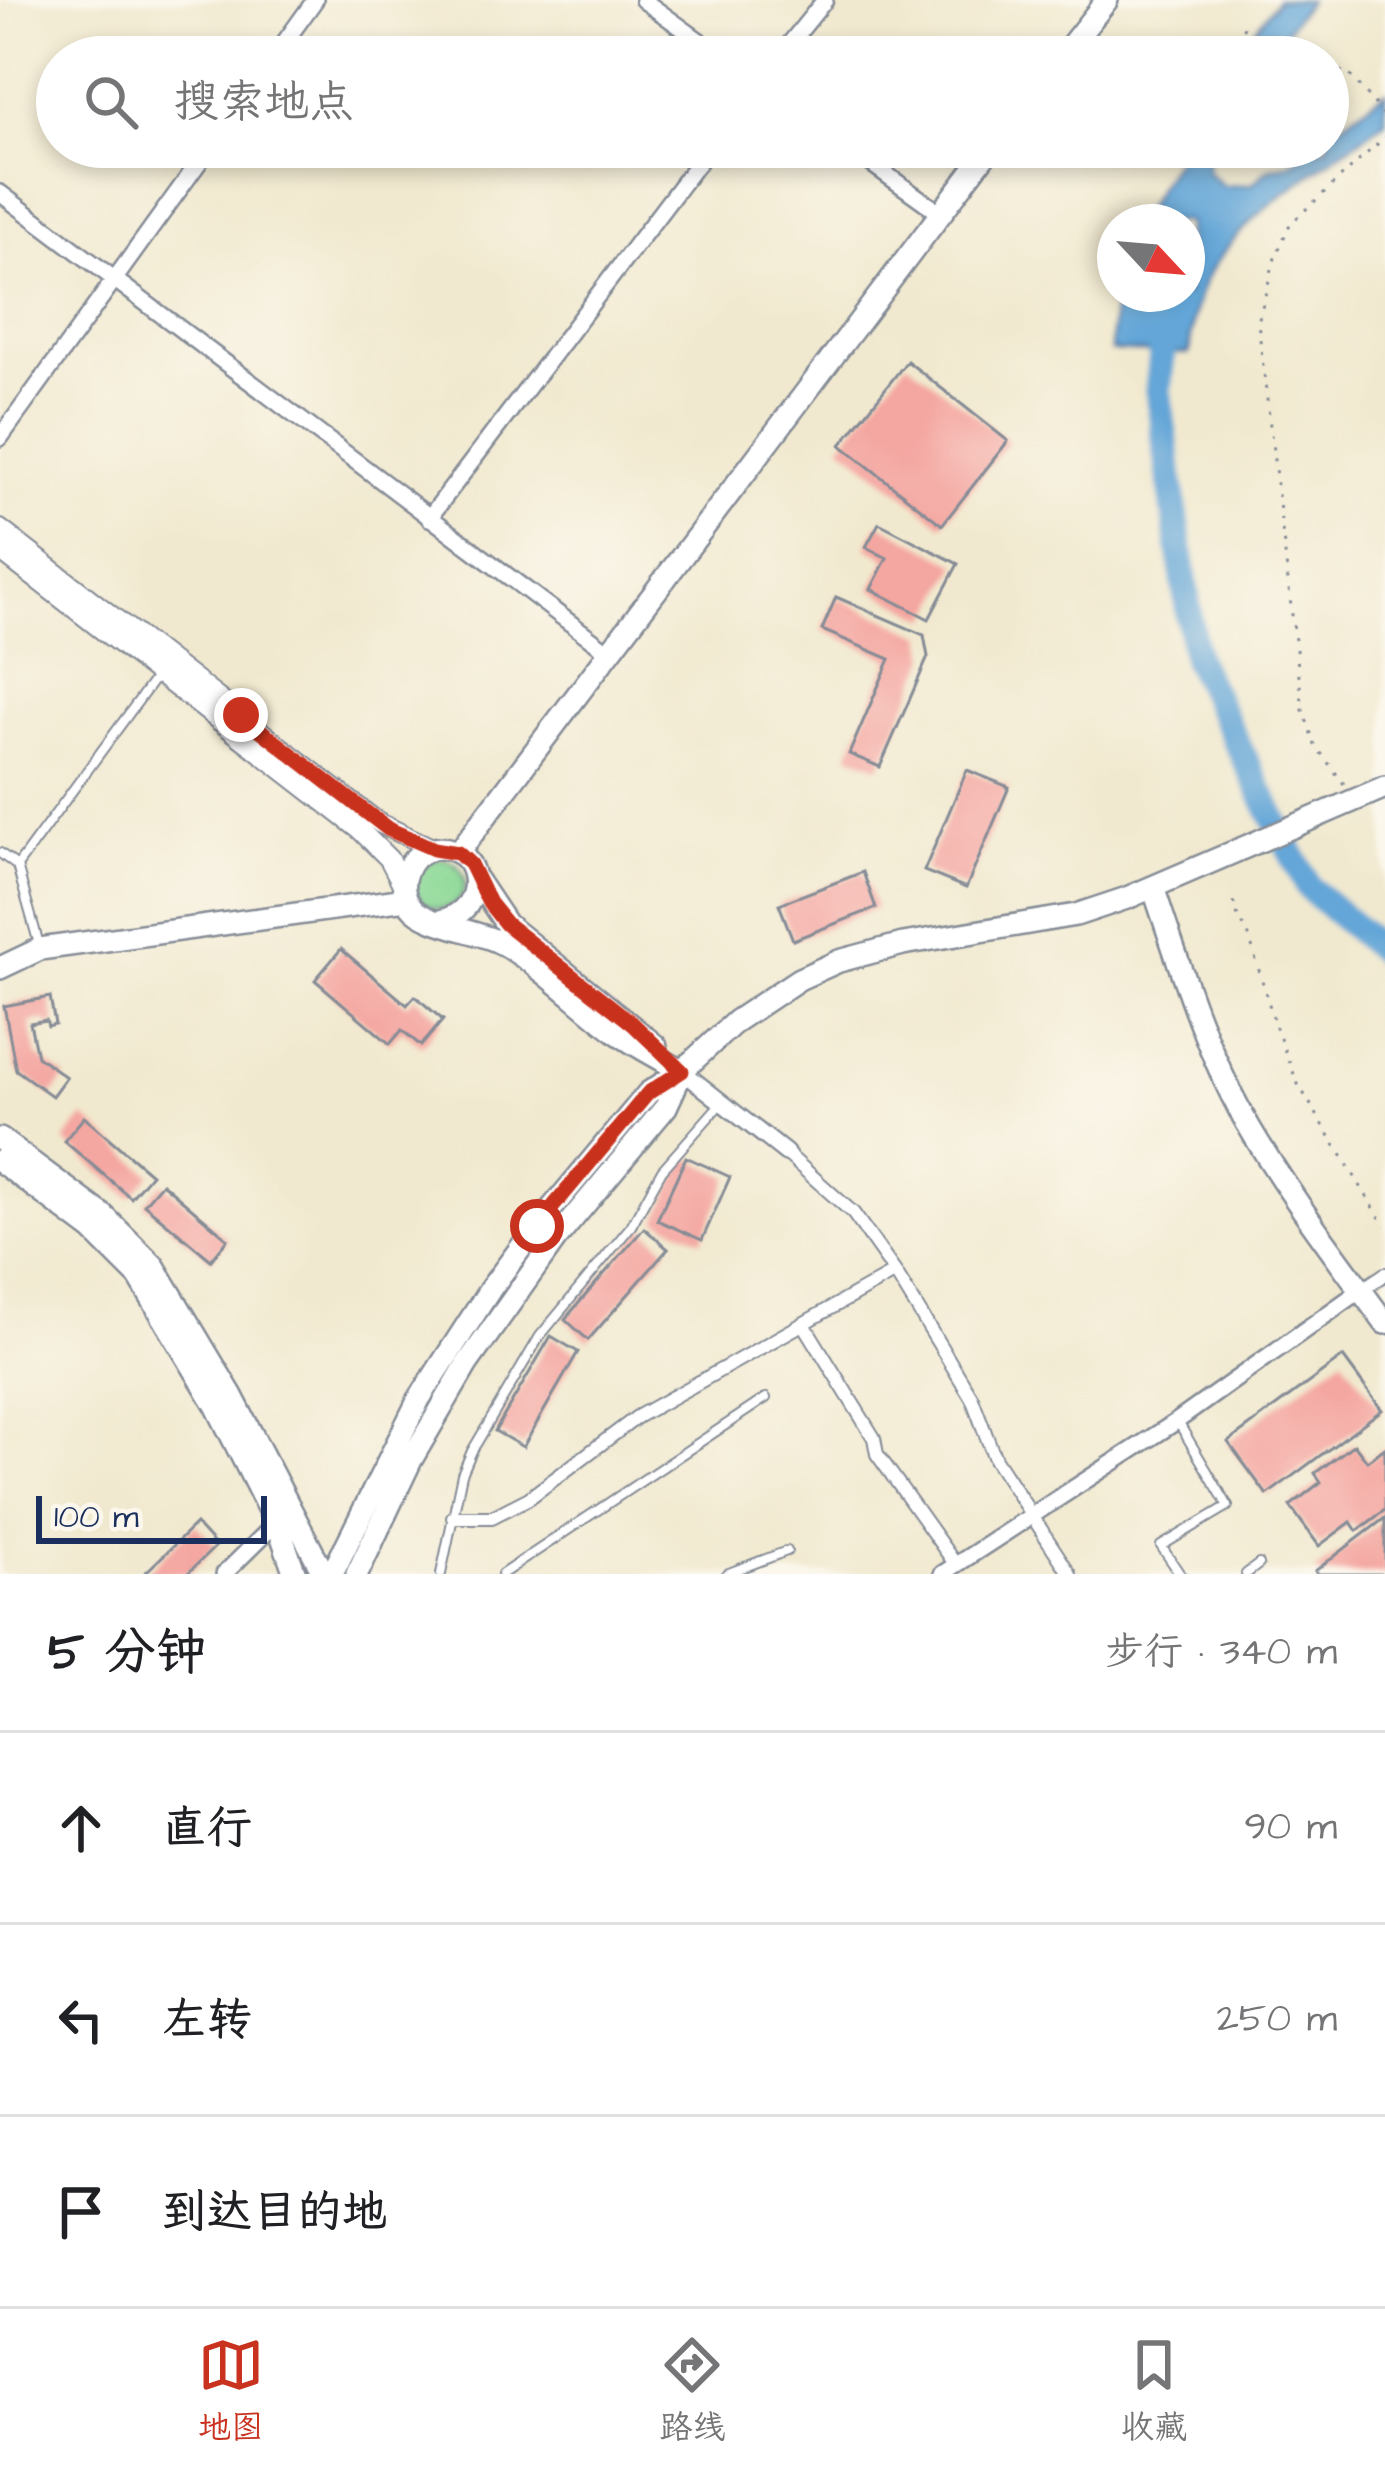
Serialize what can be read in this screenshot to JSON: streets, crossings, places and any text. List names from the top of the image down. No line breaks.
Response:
{"scale_bar":"100 m","north":"bottom right","page":{"search":"搜索地点","scale":"100 m","heading":["5 分钟","步行 · 340 m"],"list":[["直行","90 m"],["左转","250 m"],"到达目的地"],"nav":["地图","路线","收藏"]}}
